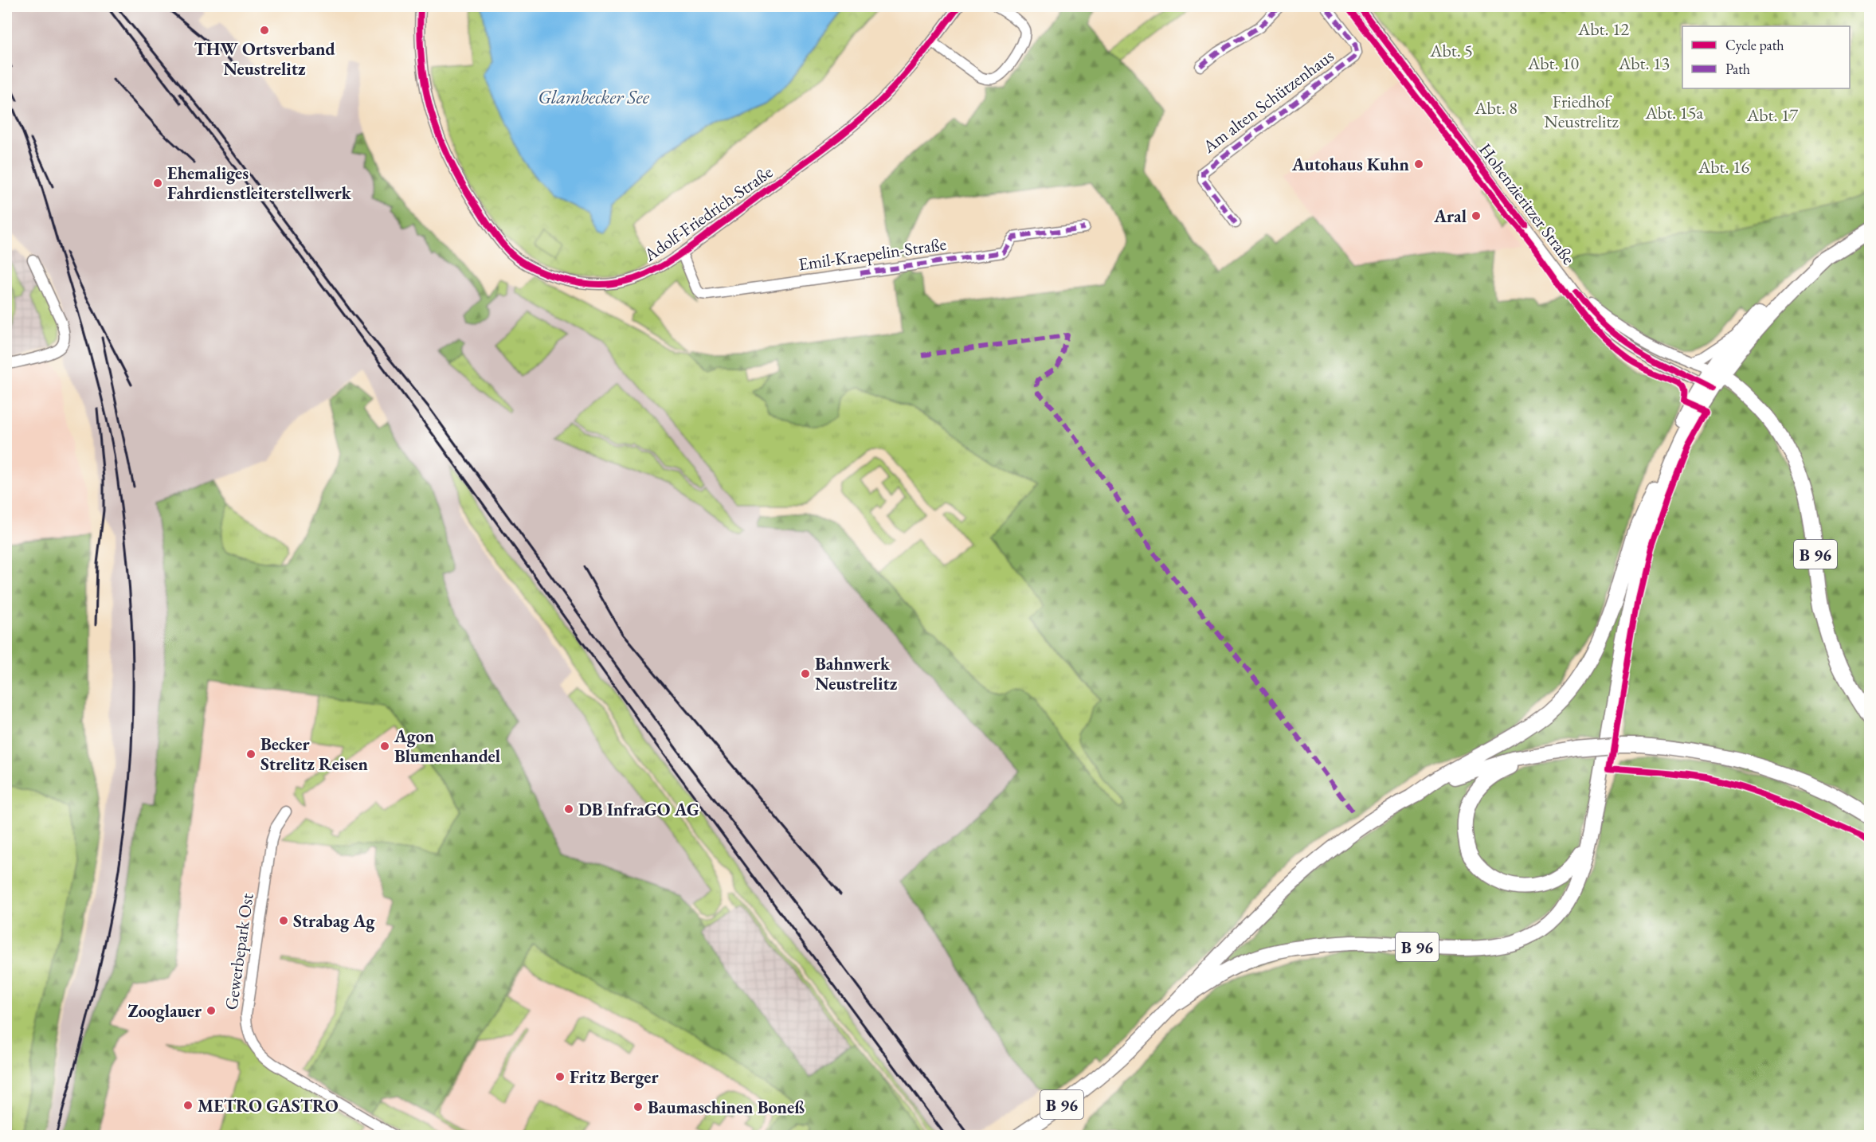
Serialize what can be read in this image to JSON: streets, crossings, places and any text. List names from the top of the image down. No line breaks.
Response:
{"streets":{"main road":["B 96"],"street":["Am alten Schützenhaus","Hohenzieritzer Straße","Adolf-Friedrich-Straße","Emil-Kraepelin-Straße","Gewerbepark Ost"]},"crossings":[["Hohenzieritzer Straße","B 96"],["Adolf-Friedrich-Straße","Emil-Kraepelin-Straße"]],"water":["Glambecker See"],"parks":["Abt. 12","Abt. 5","Abt. 10","Abt. 13","Friedhof Neustrelitz","Abt. 8","Abt. 15a","Abt. 17","Abt. 16"],"places":["THW Ortsverband Neustrelitz","Autohaus Kuhn","Ehemaliges Fahrdienstleiterstellwerk","Aral","Bahnwerk Neustrelitz","Agon Blumenhandel","Becker Strelitz Reisen","DB InfraGO AG","Strabag Ag","Zooglauer","Fritz Berger","METRO GASTRO","Baumaschinen Boneß"],"legend":["Cycle path","Path"]}
